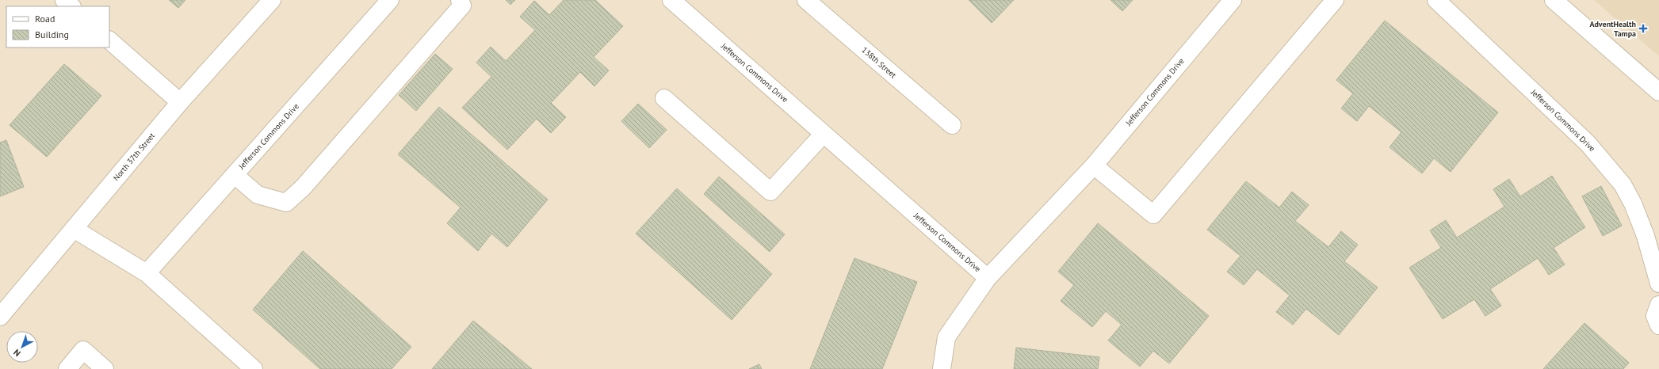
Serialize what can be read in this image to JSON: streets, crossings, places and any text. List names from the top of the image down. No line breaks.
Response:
{"streets":{"street":["138th Street","Jefferson Commons Drive","North 37th Street"]},"places":{"health":["AdventHealth Tampa"]},"legend":["Road","Building"],"north":"bottom left"}
